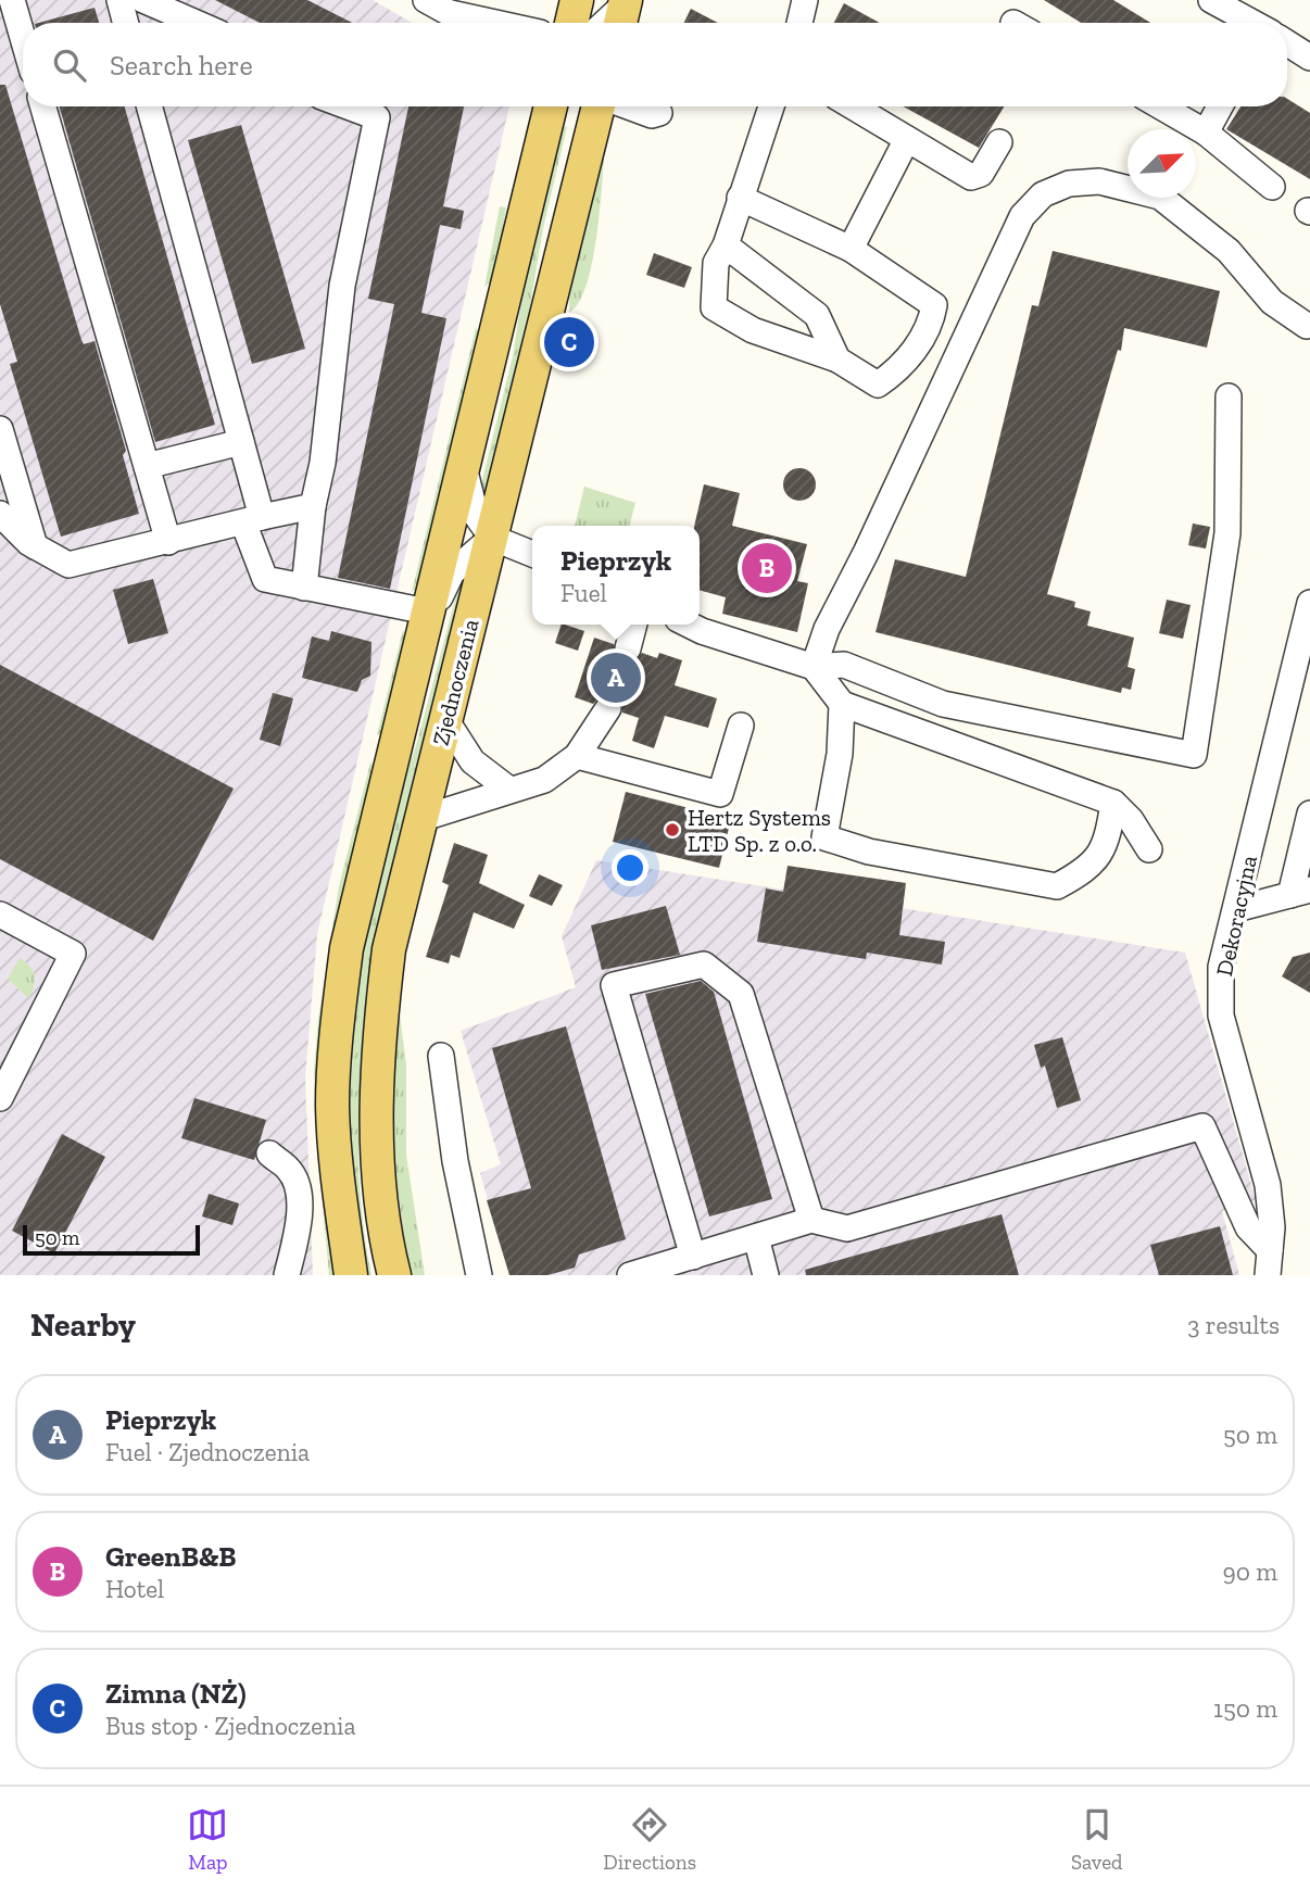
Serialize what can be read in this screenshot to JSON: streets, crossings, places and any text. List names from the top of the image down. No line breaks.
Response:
{"streets":{"main road":["Zjednoczenia"],"street":["Dekoracyjna"]},"places":["Hertz Systems LTD Sp. z o.o."],"scale_bar":"50 m","north":"top right","page":{"search":"Search here","pins":["C","B","A"],"popup":["Pieprzyk","Fuel"],"scale":"50 m","heading":["Nearby","3 results"],"list":[{"mark":"A","name":"Pieprzyk","note":"Fuel · Zjednoczenia","value":"50 m"},{"mark":"B","name":"GreenB&B","note":"Hotel","value":"90 m"},{"mark":"C","name":"Zimna (NŻ)","note":"Bus stop · Zjednoczenia","value":"150 m"}],"nav":["Map","Directions","Saved"]}}
